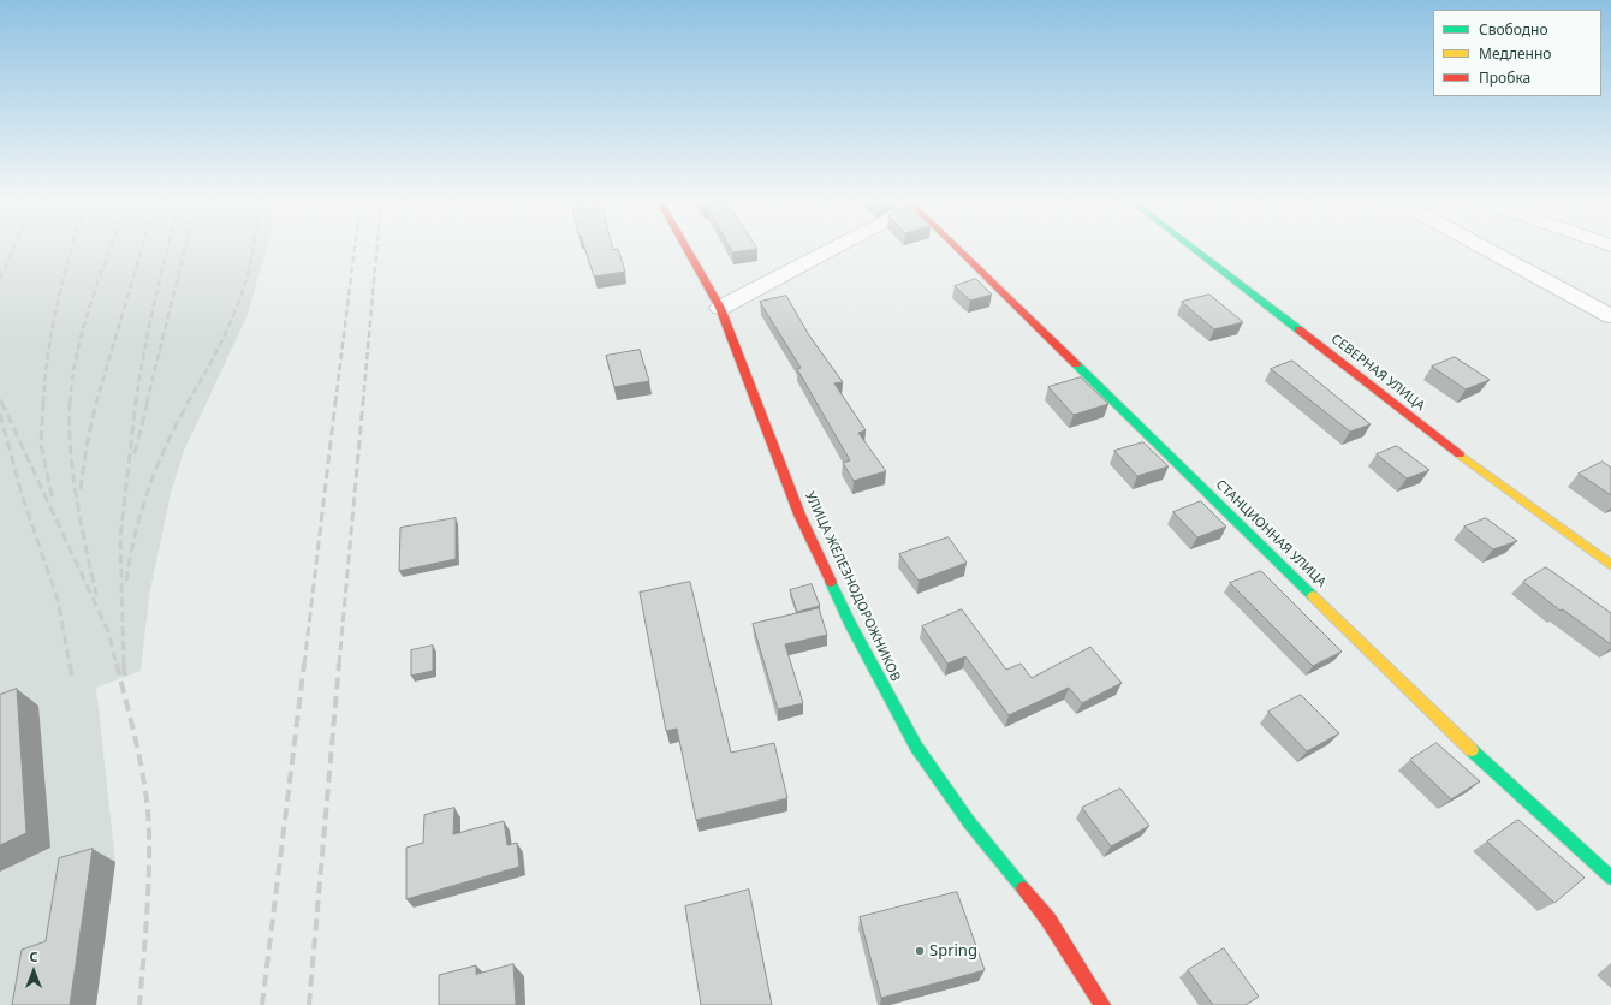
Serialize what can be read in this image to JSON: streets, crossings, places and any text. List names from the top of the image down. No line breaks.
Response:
{"streets":{"street":["СЕВЕРНАЯ УЛИЦА","СТАНЦИОННАЯ УЛИЦА","УЛИЦА ЖЕЛЕЗНОДОРОЖНИКОВ"]},"places":["Spring"],"legend":["Свободно","Медленно","Пробка"],"north":"top"}
